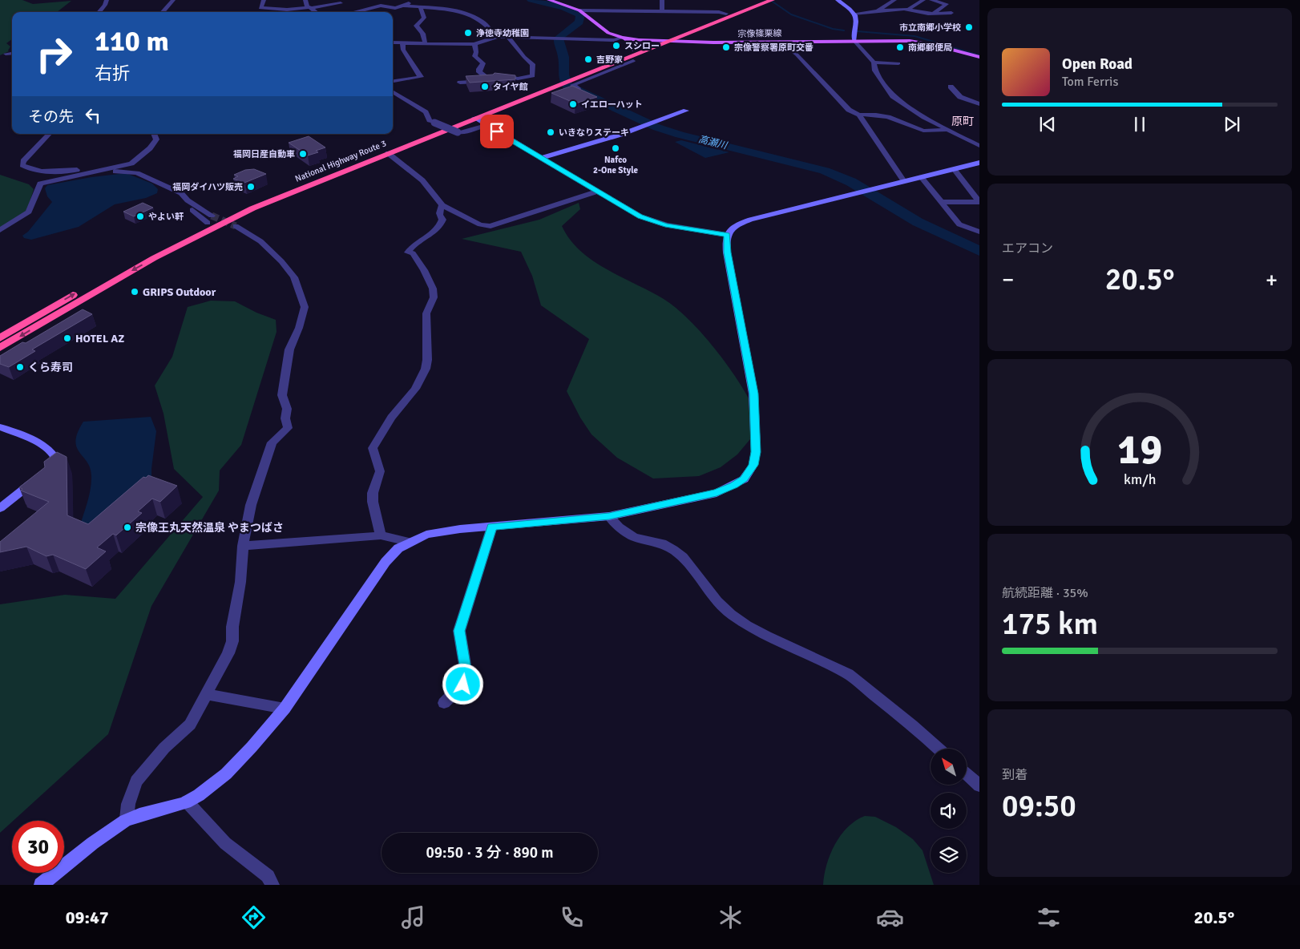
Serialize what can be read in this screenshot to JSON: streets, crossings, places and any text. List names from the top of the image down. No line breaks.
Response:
{"streets":{"highway":["National Highway Route 3"],"main road":["宗像篠栗線"]},"crossings":[["宗像篠栗線","National Highway Route 3"]],"districts":["原町"],"water":["高瀬川"],"places":["市立南郷小学校","浄徳寺幼稚園","スシロー","宗像警察署原町交番","南郷郵便局","吉野家","タイヤ館","イエローハット","いきなりステーキ","Nafco 2-One Style","福岡日産自動車","福岡ダイハツ販売","やよい軒","GRIPS Outdoor","HOTEL AZ","くら寿司","宗像王丸天然温泉 やまつばさ"],"north":"top left","page":{"turn":["110 m","右折"],"song":["Open Road","Tom Ferris"],"then":"その先","tile":["エアコン",["航続距離 · 35%","175 km"],["到着","09:50"]],"heat":["−","20.5°","+"],"limit":"30","trip":"09:50 · 3 分 · 890 m","tabs":["09:47","20.5°"],"gauge":["19","km/h"]}}
